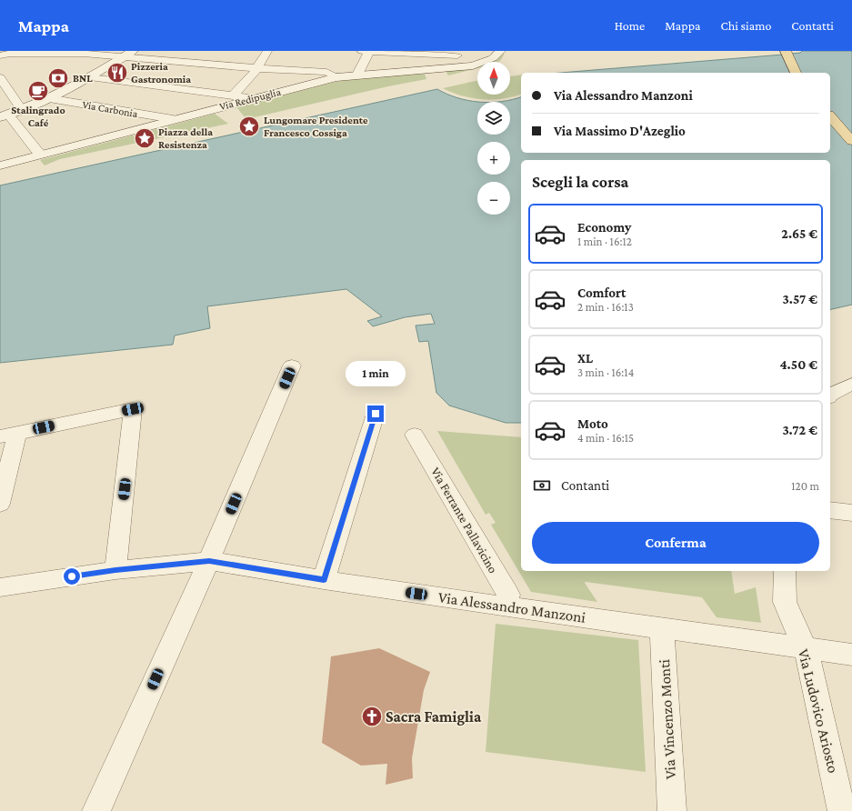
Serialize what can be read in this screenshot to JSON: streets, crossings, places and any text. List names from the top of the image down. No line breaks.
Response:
{"streets":{"street":["Via Redipuglia","Via Carbonia","Via Ferrante Pallavicino","Via Alessandro Manzoni","Via Ludovico Ariosto","Via Vincenzo Monti"]},"crossings":[["Via Redipuglia","Via Carbonia"],["Via Ferrante Pallavicino","Via Alessandro Manzoni"],["Via Alessandro Manzoni","Via Ludovico Ariosto"],["Via Alessandro Manzoni","Via Vincenzo Monti"]],"places":{"restaurant":["Pizzeria Gastronomia"],"bank":["BNL"],"cafe":["Stalingrado Café"],"place":["Lungomare Presidente Francesco Cossiga","Piazza della Resistenza"],"church":["Sacra Famiglia"]},"north":"top","page":{"header":"Mappa","nav":["Home","Mappa","Chi siamo","Contatti"],"map_buttons":["+","−"],"banner":["Via Alessandro Manzoni","Via Massimo D'Azeglio"],"heading":"Scegli la corsa","list":[{"name":"Economy","note":"1 min · 16:12","value":"2.65 €"},{"name":"Comfort","note":"2 min · 16:13","value":"3.57 €"},{"name":"XL","note":"3 min · 16:14","value":"4.50 €"},{"name":"Moto","note":"4 min · 16:15","value":"3.72 €"}],"bubble":"1 min","pay":["Contanti","120 m"],"buttons":"Conferma"}}
